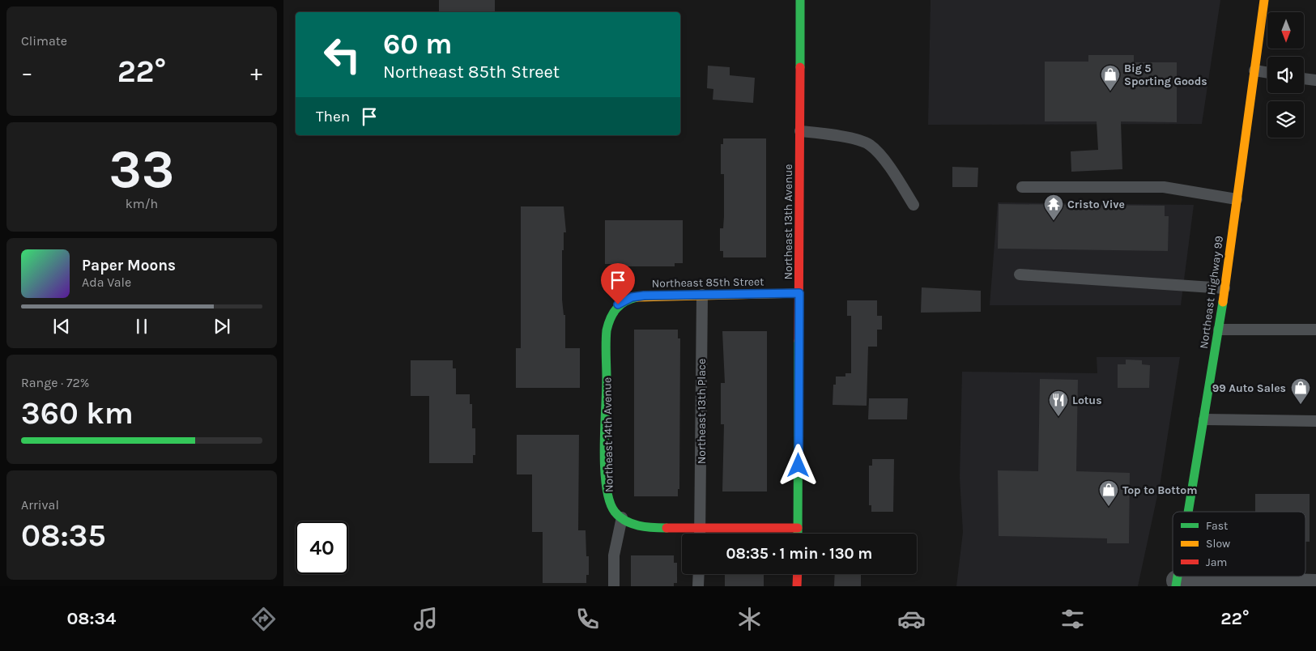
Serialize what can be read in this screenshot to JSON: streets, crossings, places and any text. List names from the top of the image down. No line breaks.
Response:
{"streets":{"street":["Northeast 13th Avenue","Northeast 85th Street","Northeast Highway 99","Northeast 14th Avenue"],"lane":["Northeast 13th Place"]},"crossings":[["Northeast 13th Avenue","Northeast 85th Street"],["Northeast 85th Street","Northeast 13th Place"],["Northeast 85th Street","Northeast 14th Avenue"]],"places":{"shop":["Big 5 Sporting Goods","99 Auto Sales","Top to Bottom"],"temple":["Cristo Vive"],"restaurant":["Lotus"]},"legend":["Fast","Slow","Jam"],"north":"bottom","page":{"tile":["Climate",["33","km/h"],["Range · 72%","360 km"],["Arrival","08:35"]],"turn":["60 m","Northeast 85th Street"],"heat":["−","22°","+"],"then":"Then","song":["Paper Moons","Ada Vale"],"limit":"40","trip":"08:35 · 1 min · 130 m","tabs":["08:34","22°"]}}
